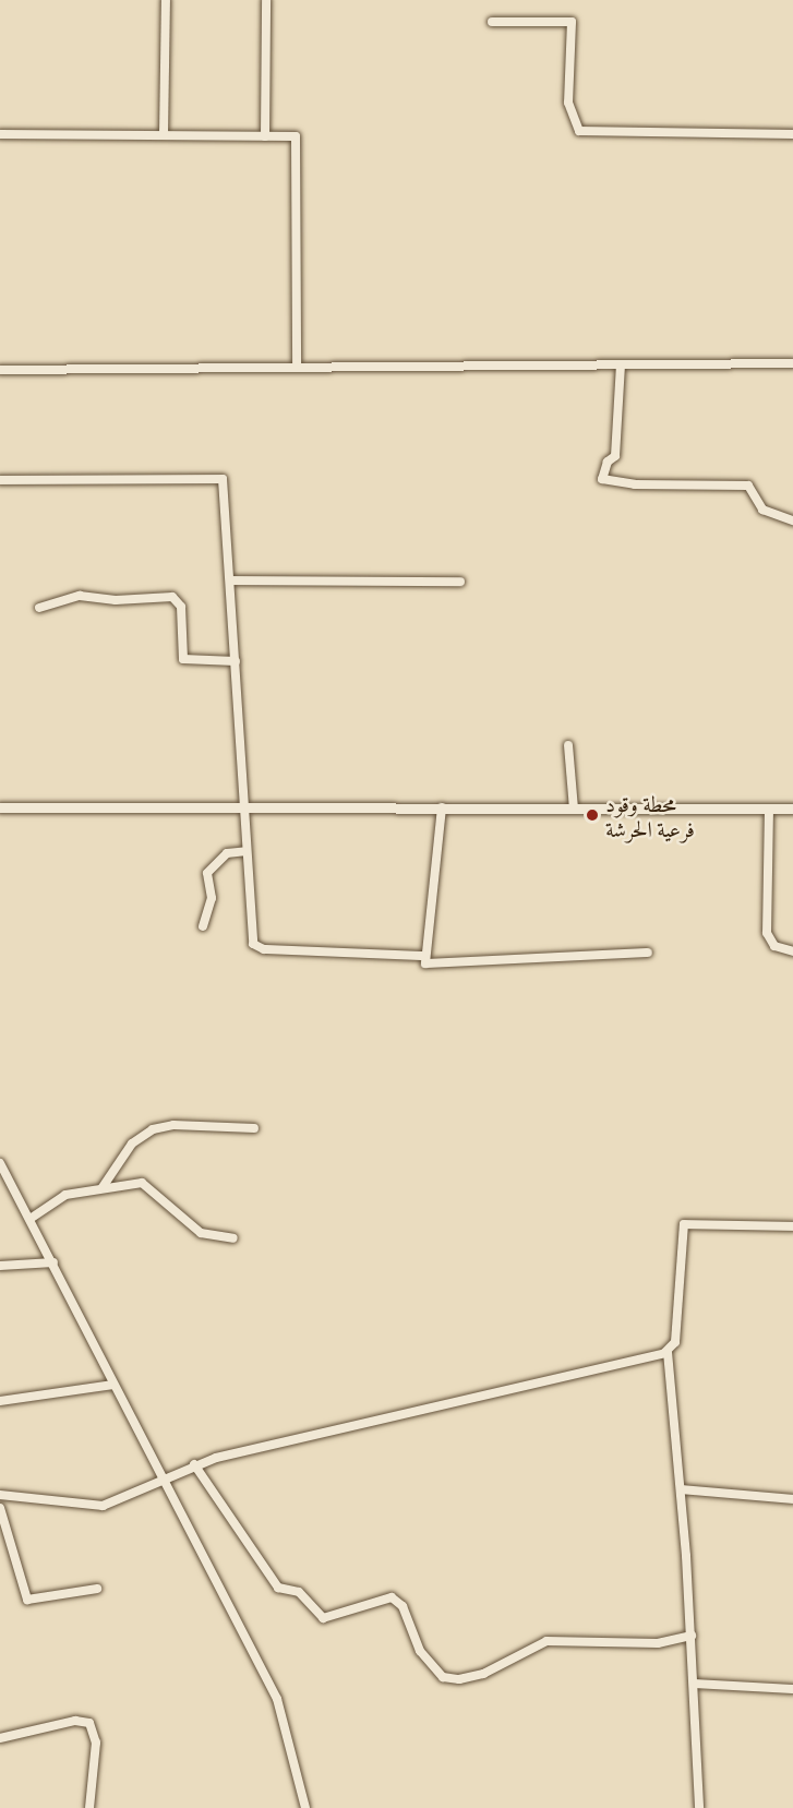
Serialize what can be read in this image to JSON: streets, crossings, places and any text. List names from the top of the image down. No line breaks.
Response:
{"places":["محطة وقود فرعية الحرشة"]}
